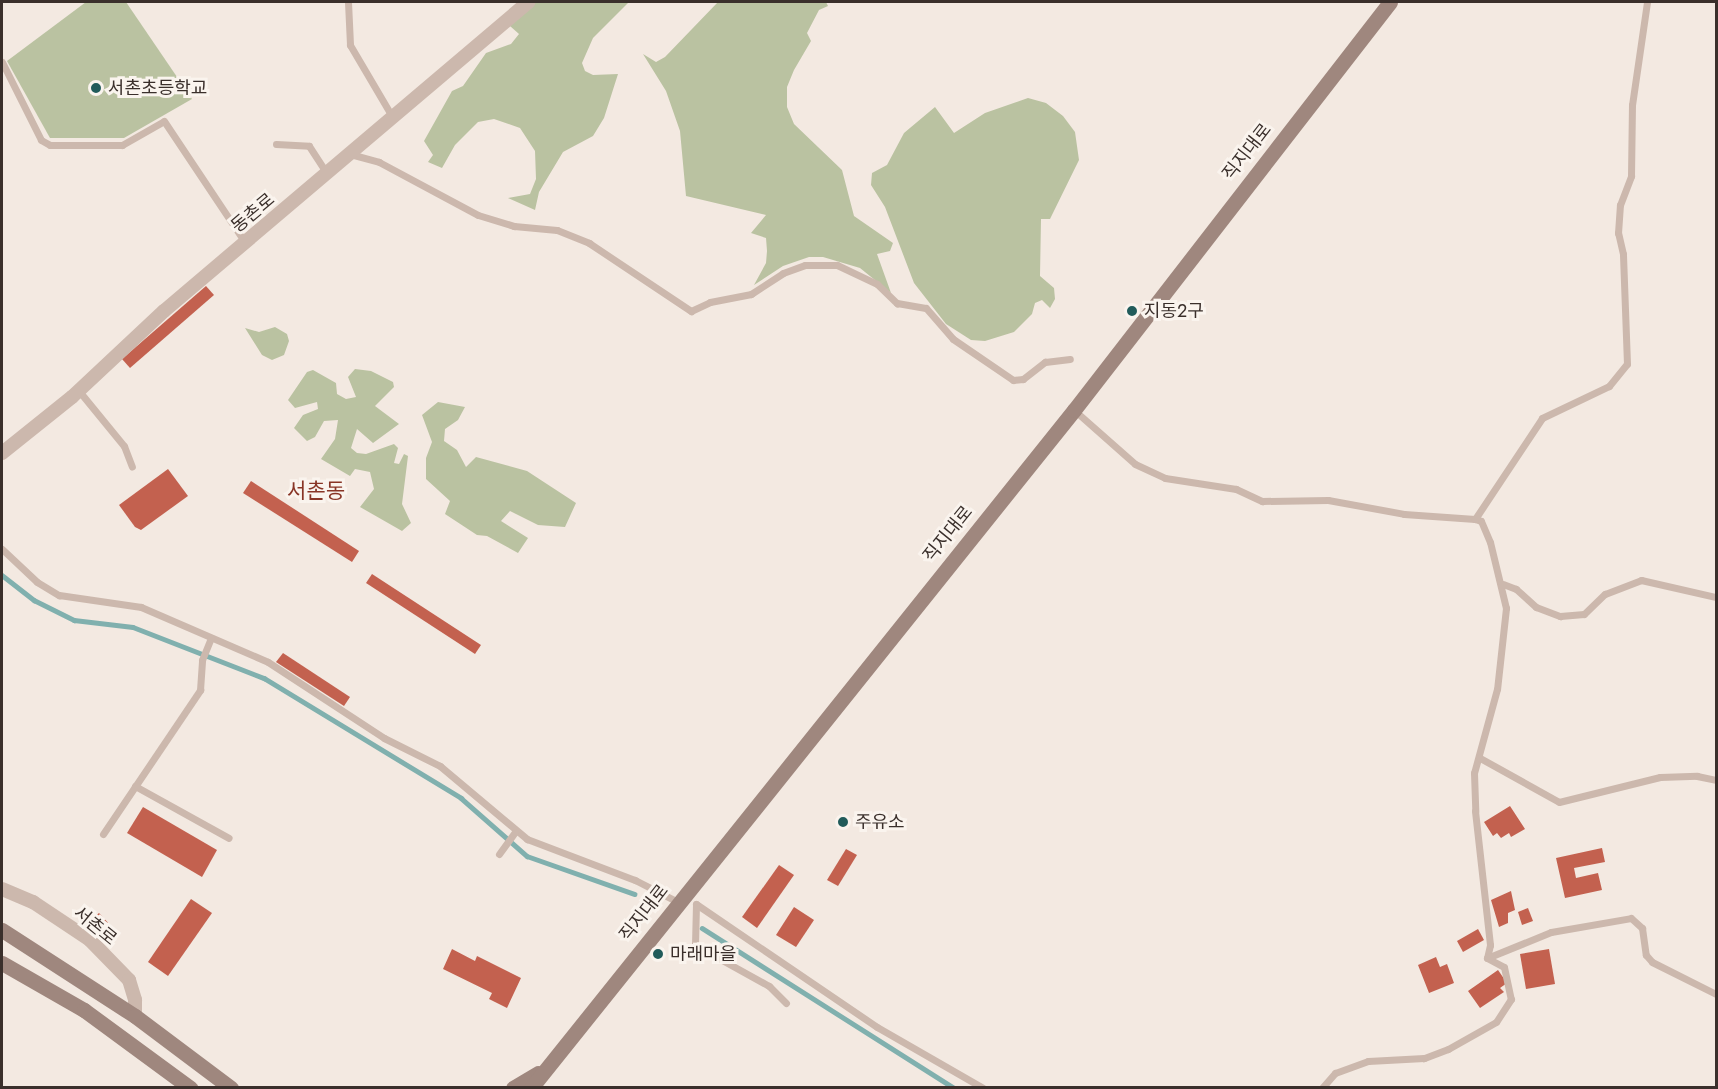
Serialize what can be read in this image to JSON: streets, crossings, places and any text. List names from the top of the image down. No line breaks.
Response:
{"streets":{"main road":["직지대로"],"street":["동촌로","서촌로"]},"districts":["서촌동"],"places":["서촌초등학교","지동2구","주유소","마래마을"]}
